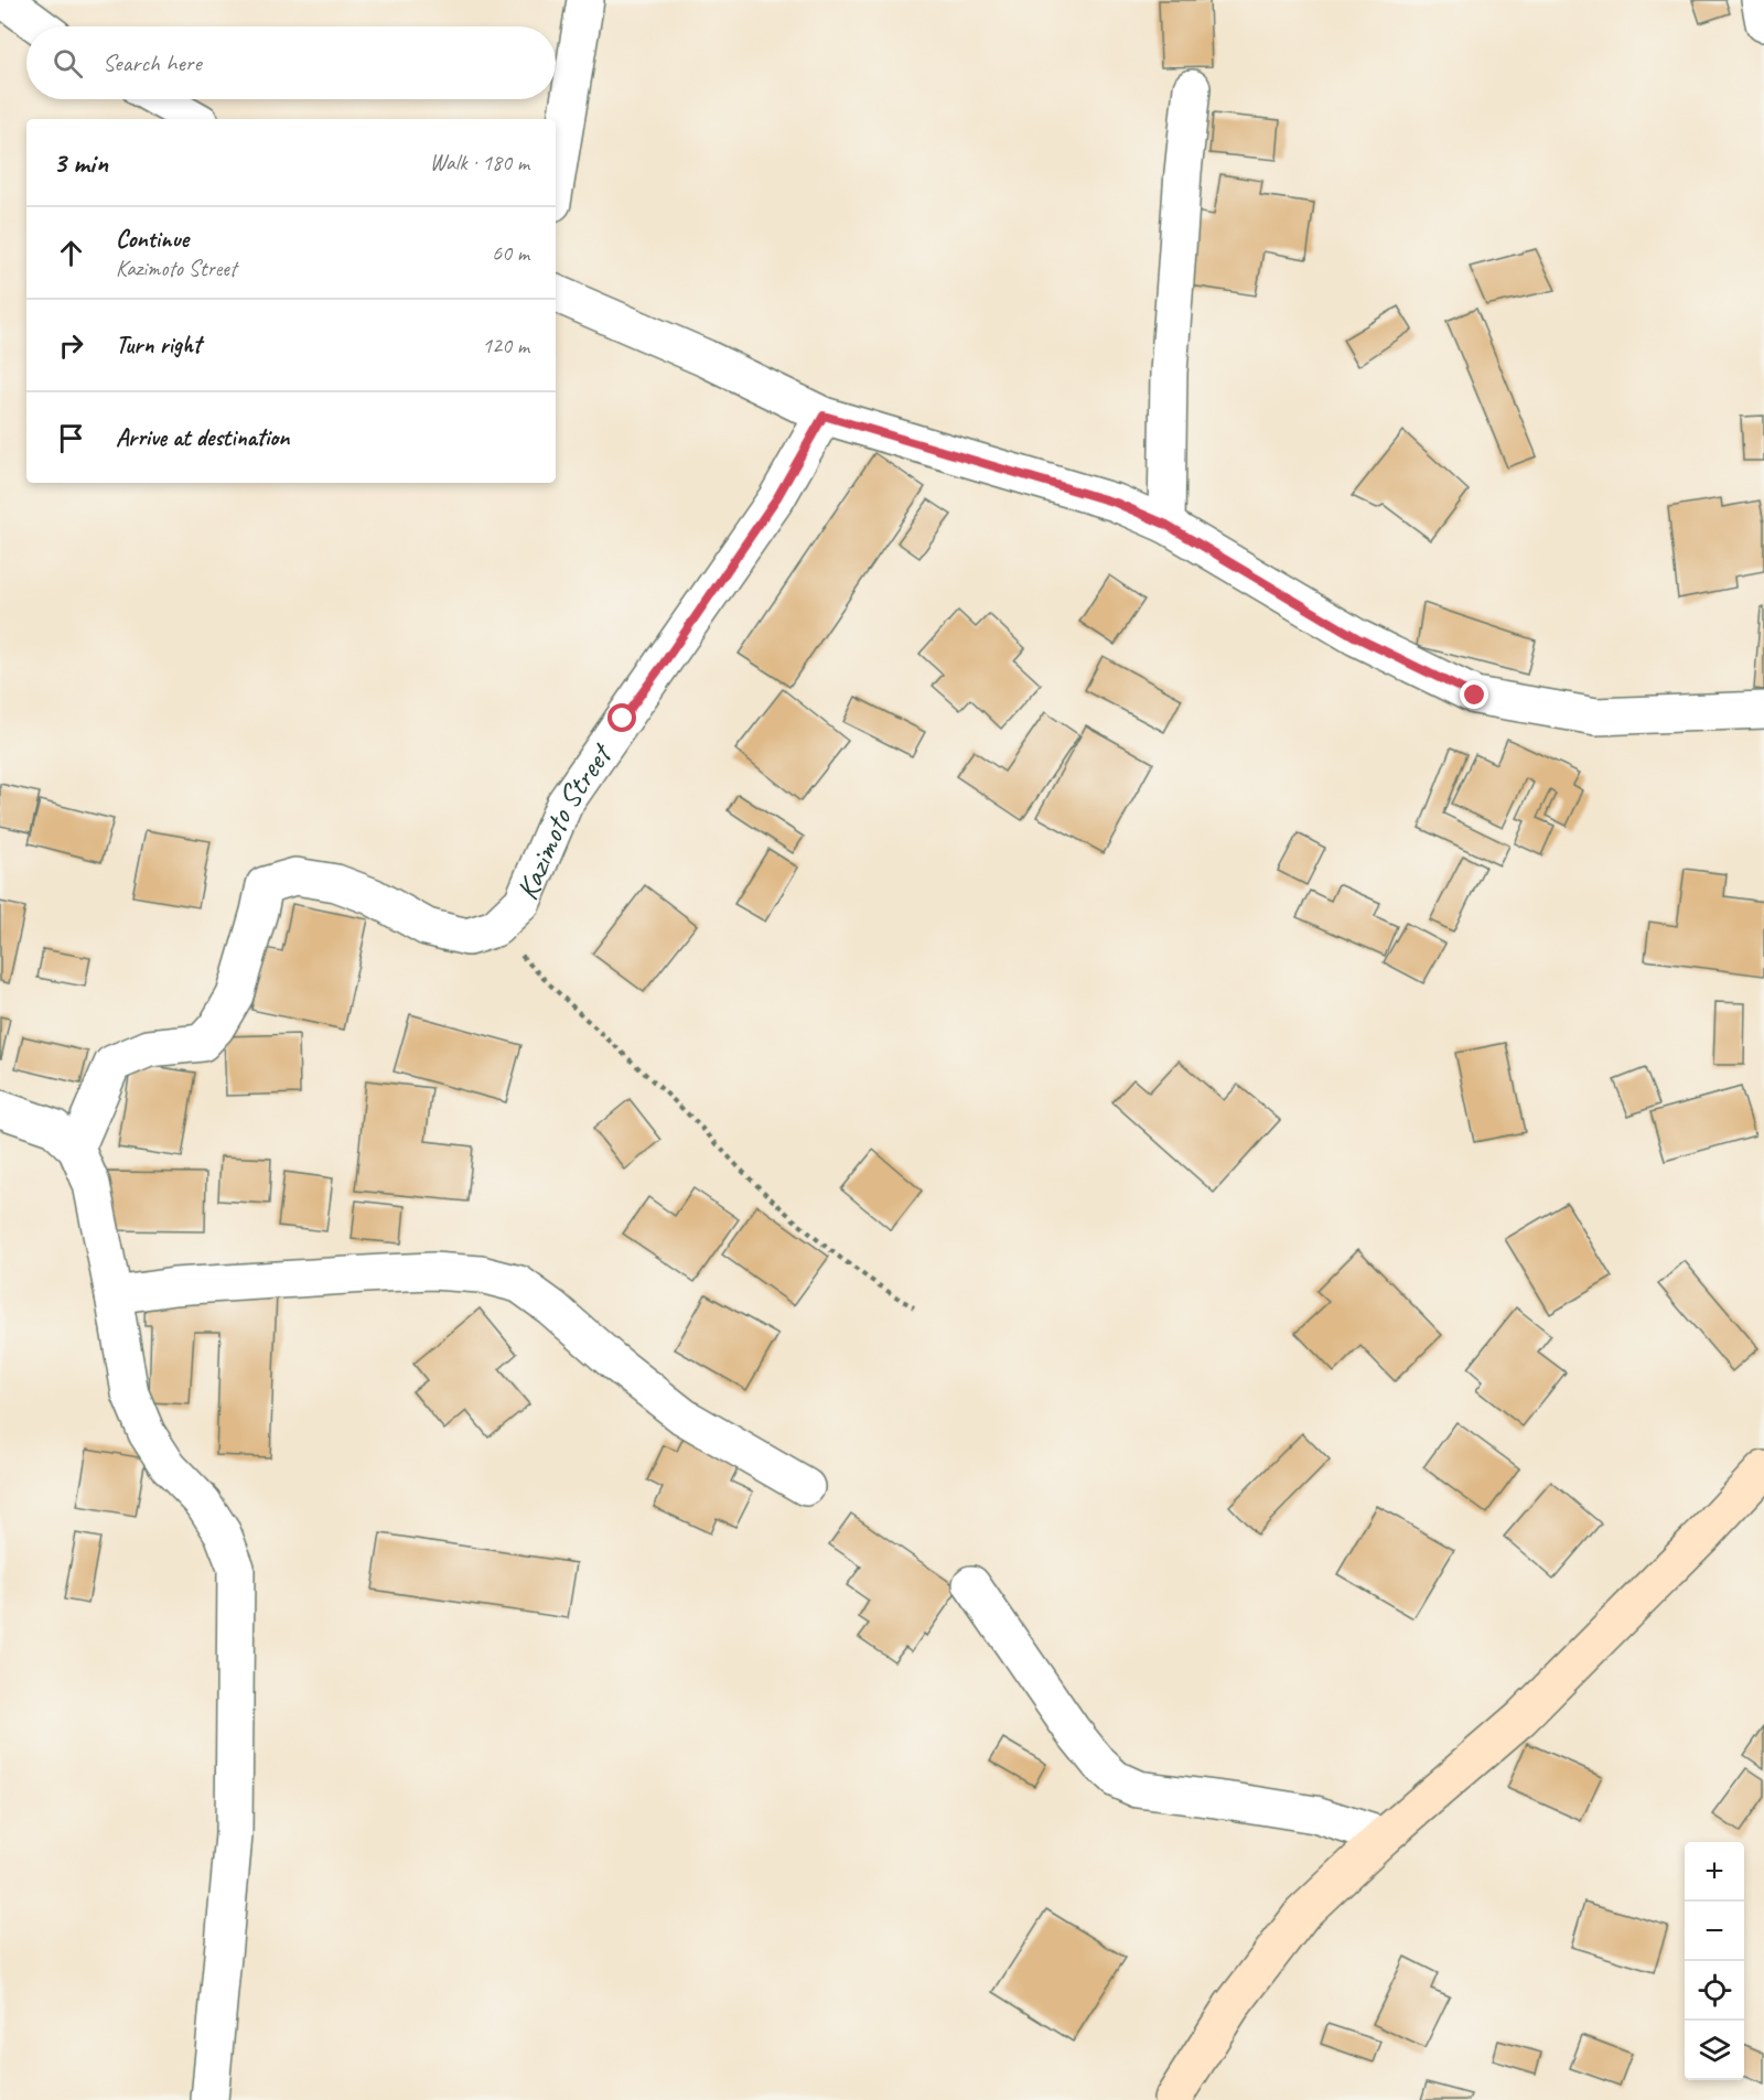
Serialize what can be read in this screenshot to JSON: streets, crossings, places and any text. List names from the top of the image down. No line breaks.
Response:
{"streets":{"street":["Kazimoto Street"]},"page":{"search":"Search here","heading":["3 min","Walk · 180 m"],"list":[["Continue","Kazimoto Street","60 m"],["Turn right","120 m"],"Arrive at destination"],"map_buttons":["+","−"]}}
